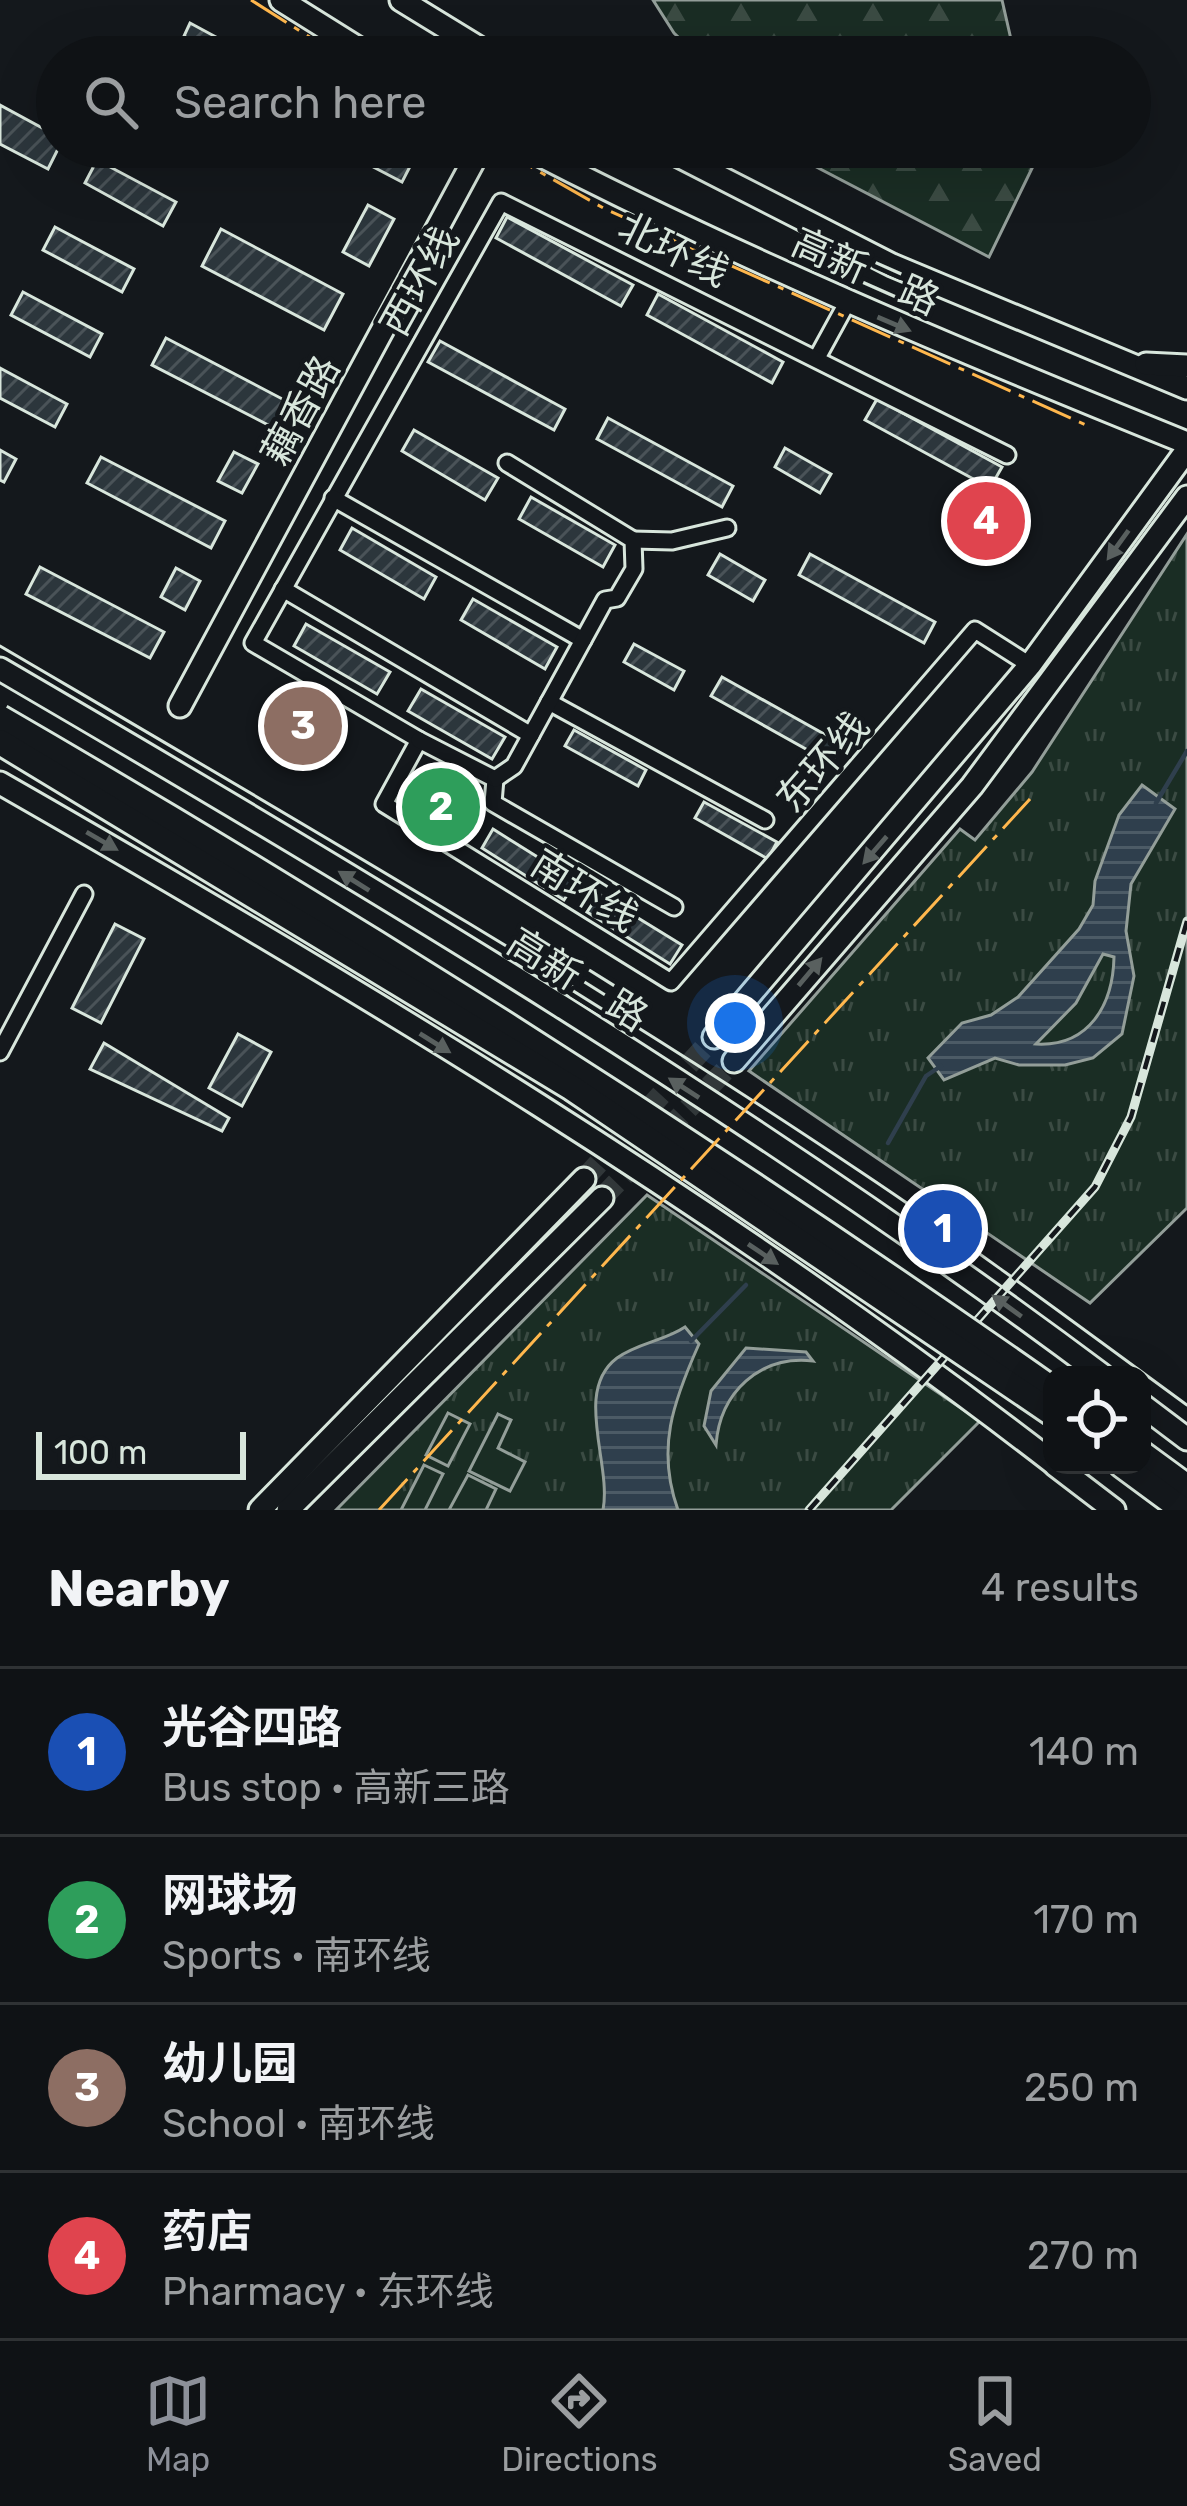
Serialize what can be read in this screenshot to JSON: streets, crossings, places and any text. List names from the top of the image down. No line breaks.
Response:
{"streets":{"highway":["高新三路"],"main road":["高新二路","藕香路"],"street":["北环线","西环线","东环线","南环线"]},"crossings":[["北环线","西环线"],["西环线","南环线"],["东环线","南环线"]],"scale_bar":"100 m","page":{"search":"Search here","pins":["4","3","2","1"],"scale":"100 m","heading":["Nearby","4 results"],"list":[{"mark":"1","name":"光谷四路","note":"Bus stop · 高新三路","value":"140 m"},{"mark":"2","name":"网球场","note":"Sports · 南环线","value":"170 m"},{"mark":"3","name":"幼儿园","note":"School · 南环线","value":"250 m"},{"mark":"4","name":"药店","note":"Pharmacy · 东环线","value":"270 m"}],"nav":["Map","Directions","Saved"]}}
